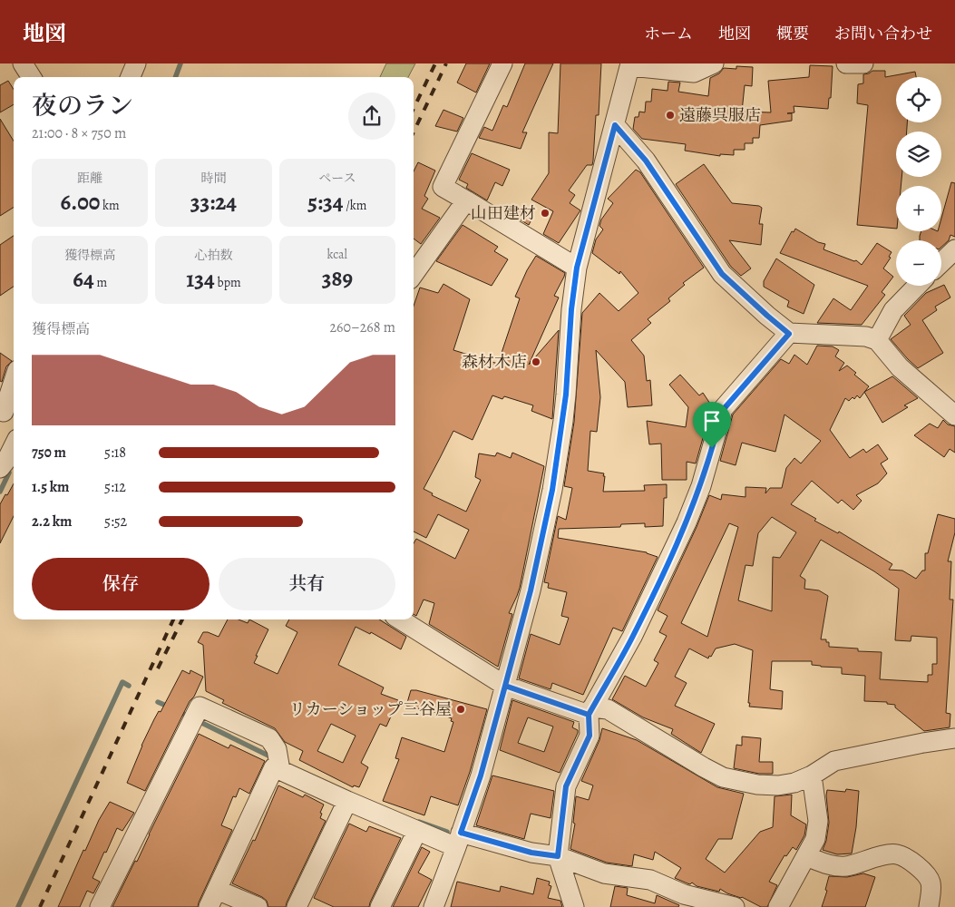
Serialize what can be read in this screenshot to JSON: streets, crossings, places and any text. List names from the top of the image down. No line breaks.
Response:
{"places":["遠藤呉服店","山田建材","森材木店","リカーショップ三谷屋"],"page":{"header":"地図","nav":["ホーム","地図","概要","お問い合わせ"],"map_buttons":["+","−"],"heading":["夜のラン","21:00 · 8 × 750 m"],"stats":[["距離","6.00 km"],["時間","33:24"],["ペース","5:34 /km"],["獲得標高","64 m"],["心拍数","134 bpm"],["kcal","389"]],"chart":["獲得標高","260–268 m"],"list":[{"name":"750 m","note":"5:18"},{"name":"1.5 km","note":"5:12"},{"name":"2.2 km","note":"5:52"}],"buttons":["保存","共有"]}}
